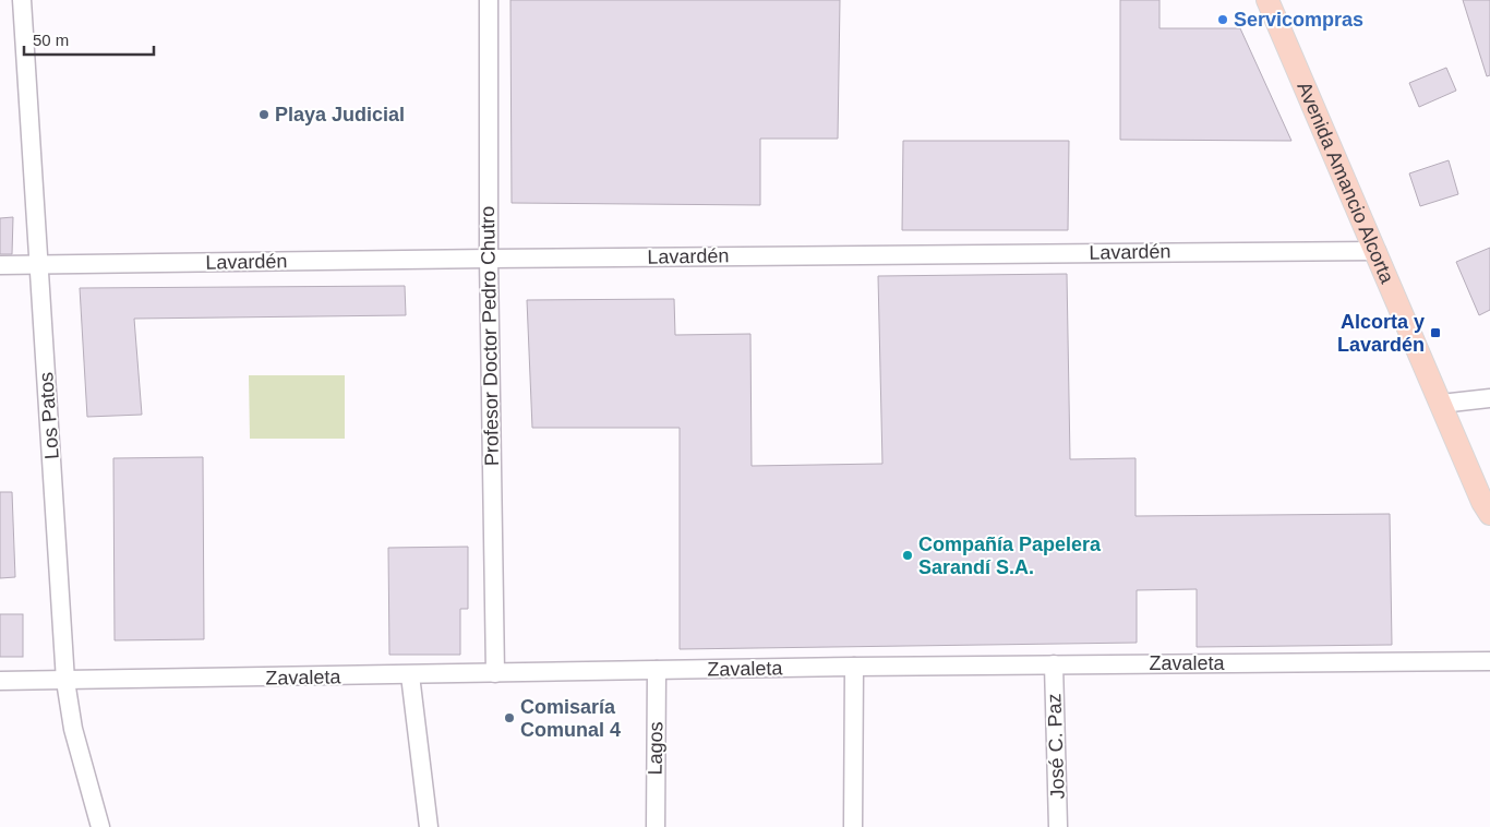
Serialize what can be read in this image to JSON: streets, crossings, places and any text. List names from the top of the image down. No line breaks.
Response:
{"streets":{"main road":["Avenida Amancio Alcorta"],"street":["Lavardén","Profesor Doctor Pedro Chutro","Los Patos","Zavaleta","José C. Paz","Lagos"]},"crossings":[["Avenida Amancio Alcorta","Lavardén"],["Lavardén","Profesor Doctor Pedro Chutro"],["Lavardén","Los Patos"],["Profesor Doctor Pedro Chutro","Zavaleta"],["Los Patos","Zavaleta"],["Zavaleta","José C. Paz"],["Zavaleta","Lagos"]],"places":{"other":["Servicompras","Playa Judicial","Compañía Papelera Sarandí S.A.","Comisaría Comunal 4"],"transit":["Alcorta y Lavardén"]},"scale_bar":"50 m"}
